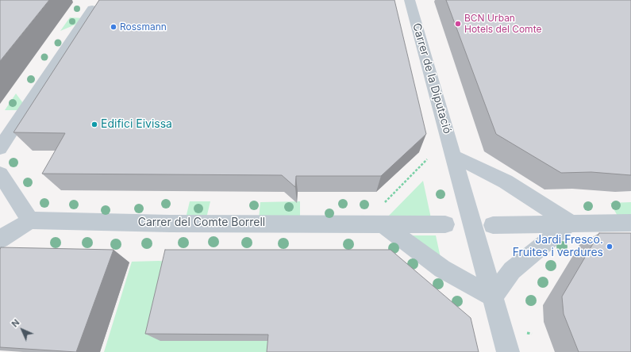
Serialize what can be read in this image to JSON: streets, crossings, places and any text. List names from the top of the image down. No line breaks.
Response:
{"streets":{"street":["Carrer de la Diputació","Carrer del Comte Borrell"]},"places":["BCN Urban Hotels del Comte","Rossmann","Edifici Eivissa","Jardi Fresco. Fruites i verdures"],"north":"top left"}
